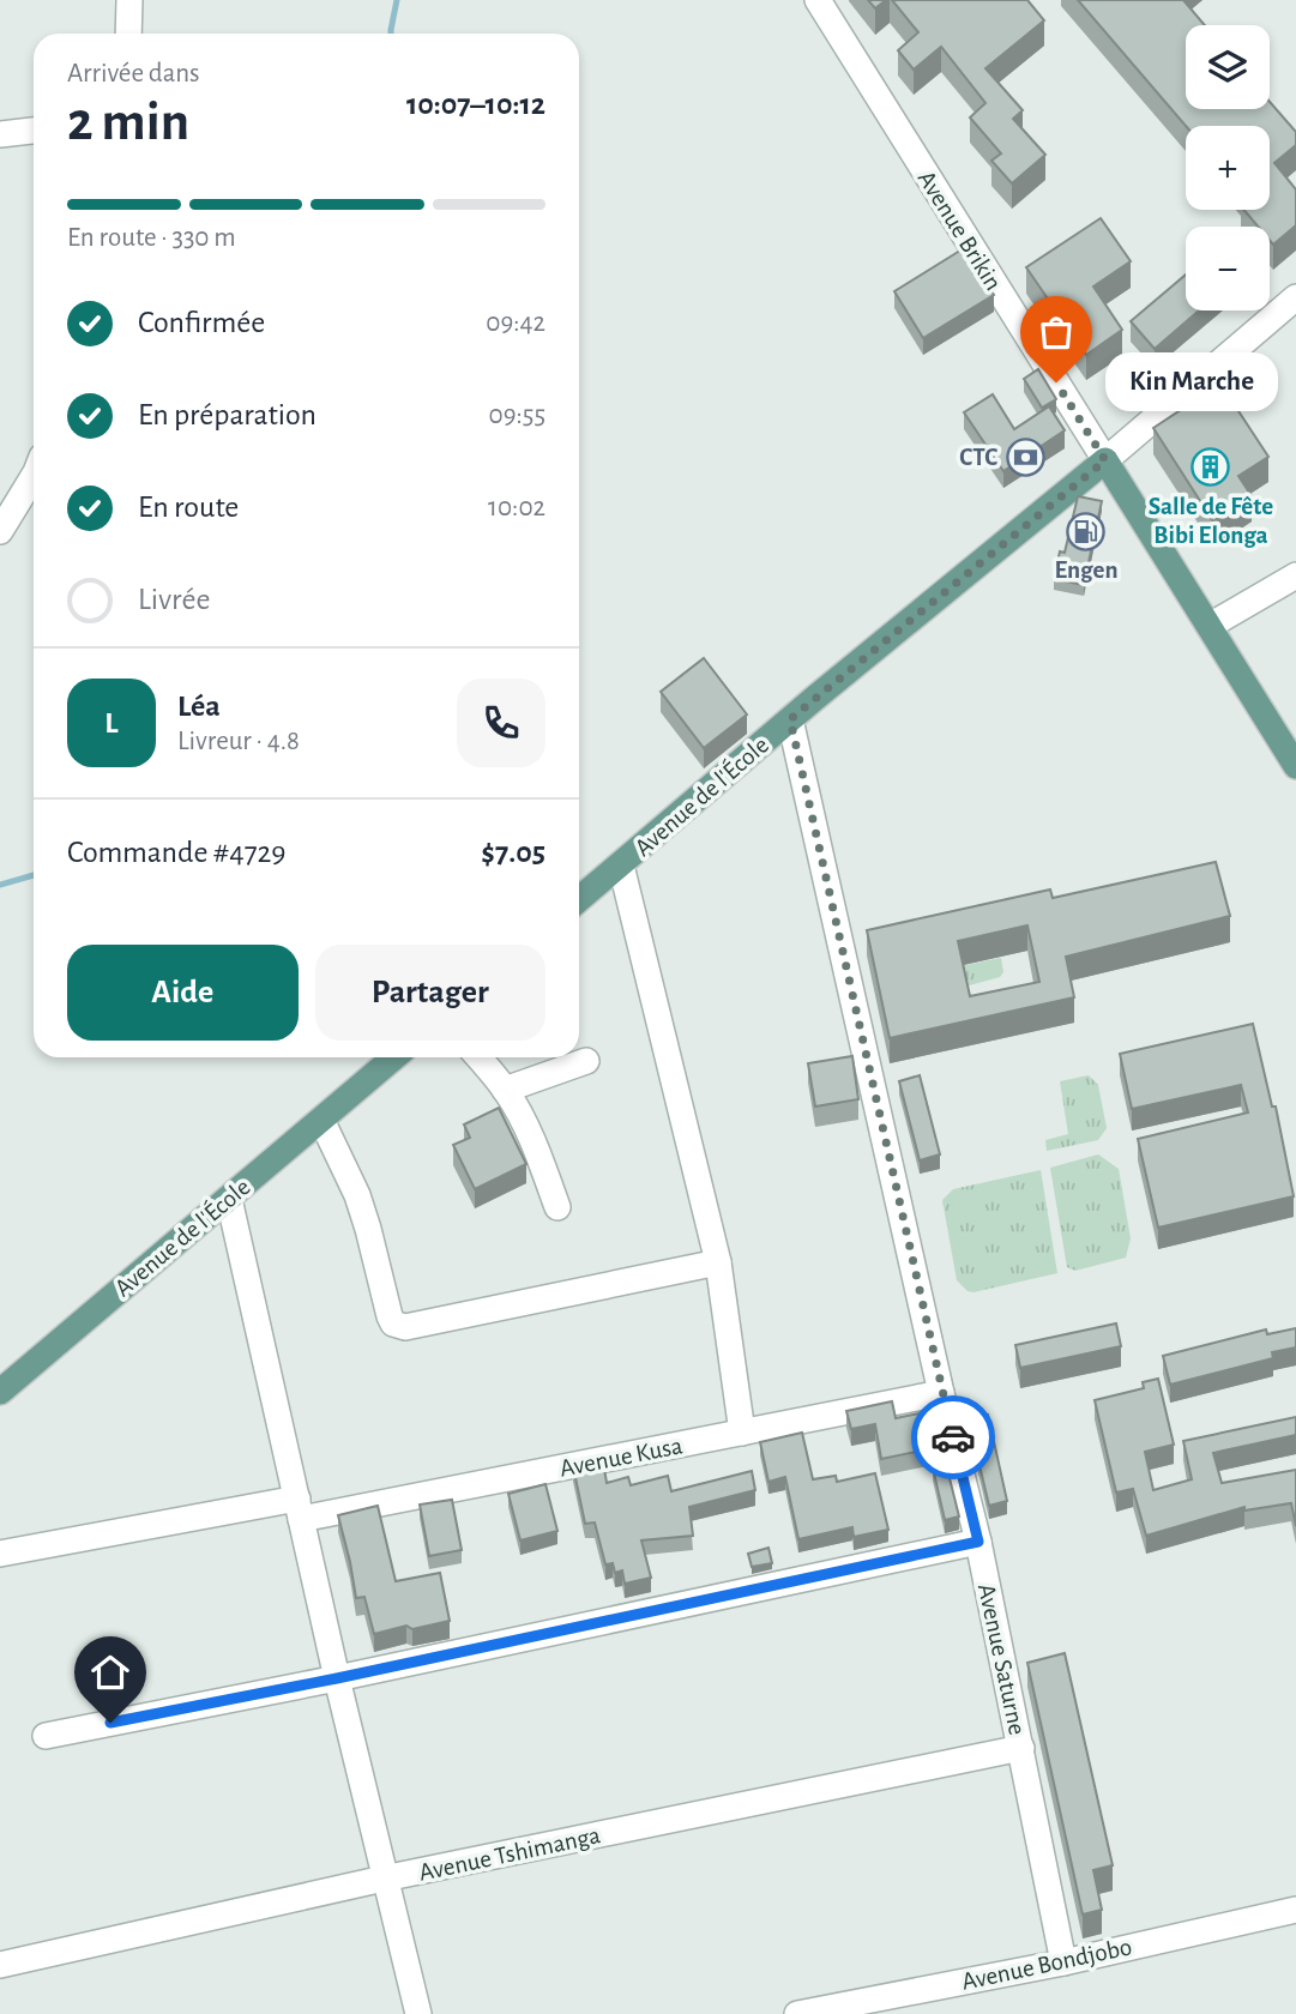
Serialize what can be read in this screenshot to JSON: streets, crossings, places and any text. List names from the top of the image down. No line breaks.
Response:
{"streets":{"main road":["Avenue de l'École"],"street":["Avenue Brikin","Avenue Kusa","Avenue Saturne","Avenue Tshimanga","Avenue Bondjobo"]},"crossings":[["Avenue Brikin","Avenue de l'École"],["Avenue de l'École","Avenue Saturne"],["Avenue Kusa","Avenue Saturne"],["Avenue Saturne","Avenue Tshimanga"],["Avenue Saturne","Avenue Bondjobo"]],"places":{"other":["Kin Marche"],"bank":["CTC"],"building":["Salle de Fête Bibi Elonga"],"fuel station":["Engen"]},"page":{"map_buttons":["+","−"],"heading":["2 min","Arrivée dans","10:07–10:12"],"panel":["Léa","Livreur · 4.8","Commande #4729","$7.05"],"bar":"En route · 330 m","list":[["Confirmée","09:42"],["En préparation","09:55"],["En route","10:02"],"Livrée"],"bubble":"Kin Marche","round":"L","buttons":["Aide","Partager"]}}
